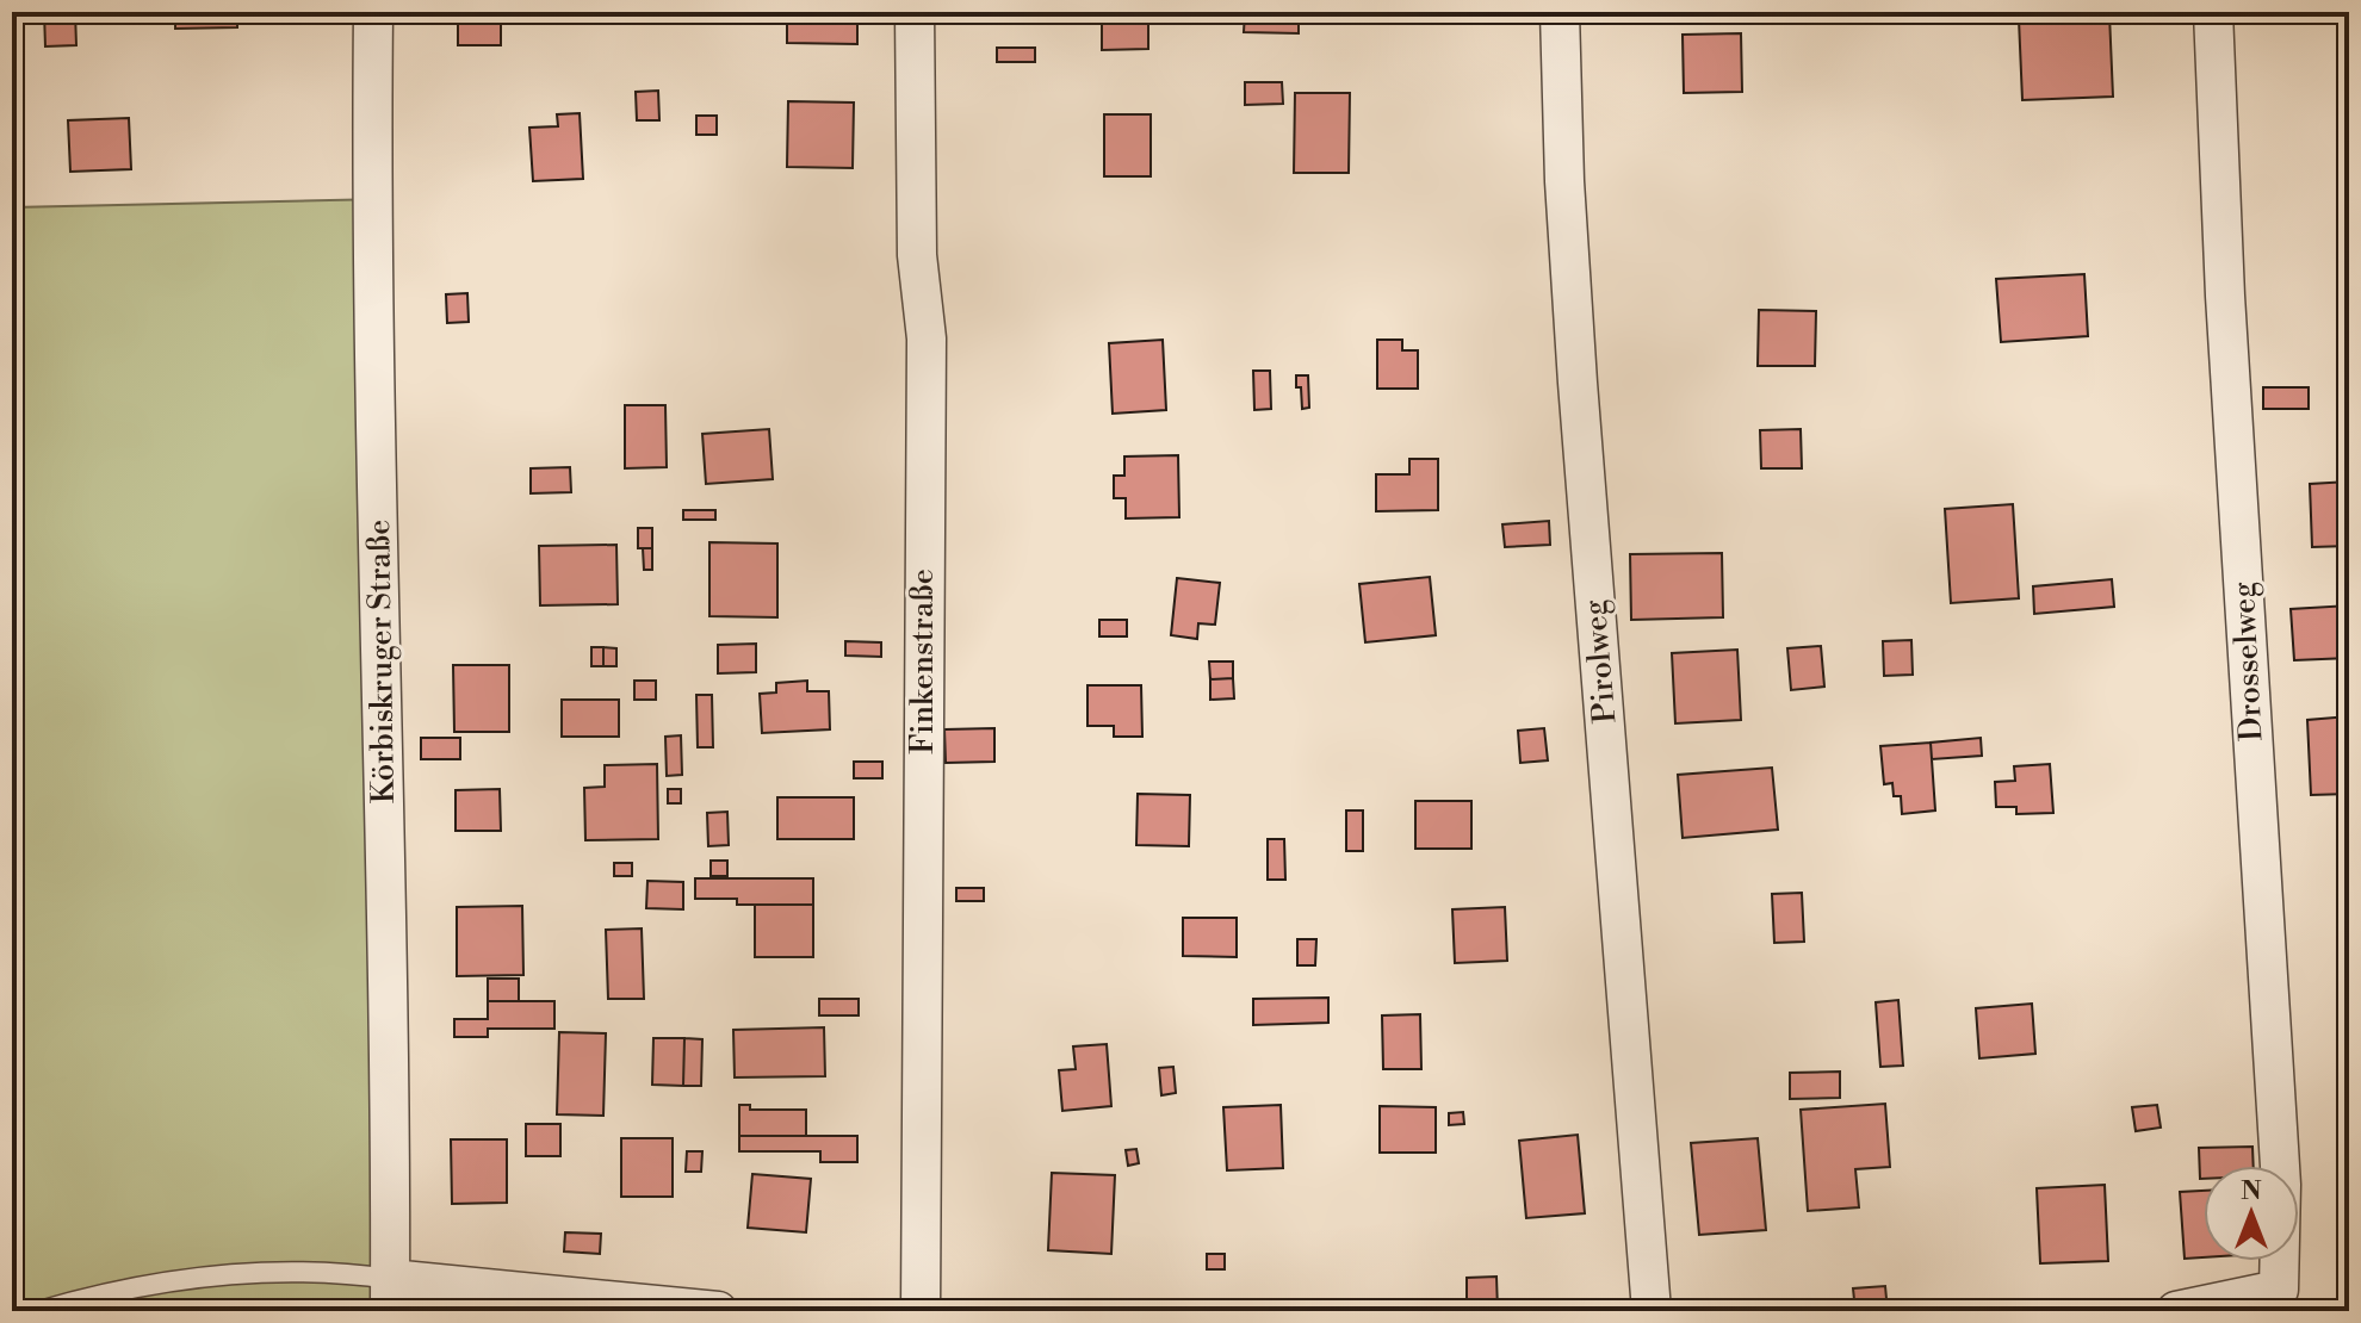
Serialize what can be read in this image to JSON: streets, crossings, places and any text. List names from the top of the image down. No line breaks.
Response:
{"streets":{"street":["Körbiskruger Straße","Finkenstraße","Pirolweg","Drosselweg"]},"north":"top"}
